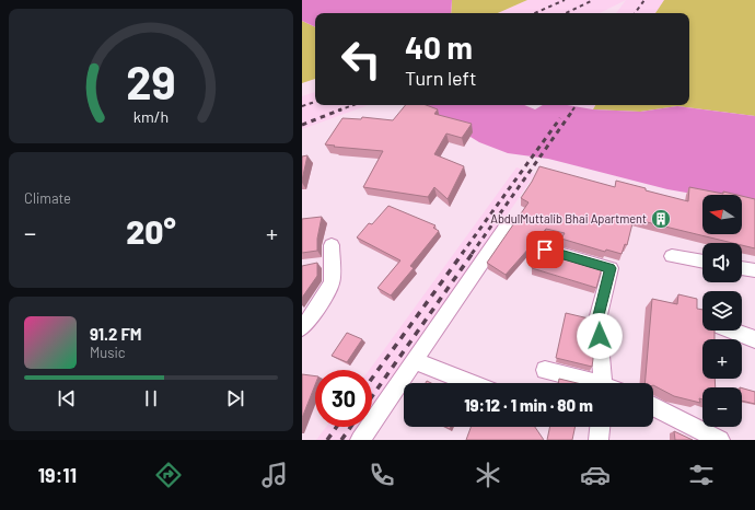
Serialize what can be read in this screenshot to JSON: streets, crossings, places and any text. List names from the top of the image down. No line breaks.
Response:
{"places":{"building":["AbdulMuttalib Bhai Apartment"]},"north":"left","page":{"turn":["40 m","Turn left"],"tile":"Climate","map_buttons":["+","−"],"heat":["−","20°","+"],"song":["91.2 FM","Music"],"limit":"30","trip":"19:12 · 1 min · 80 m","tabs":"19:11","gauge":["29","km/h"]}}
